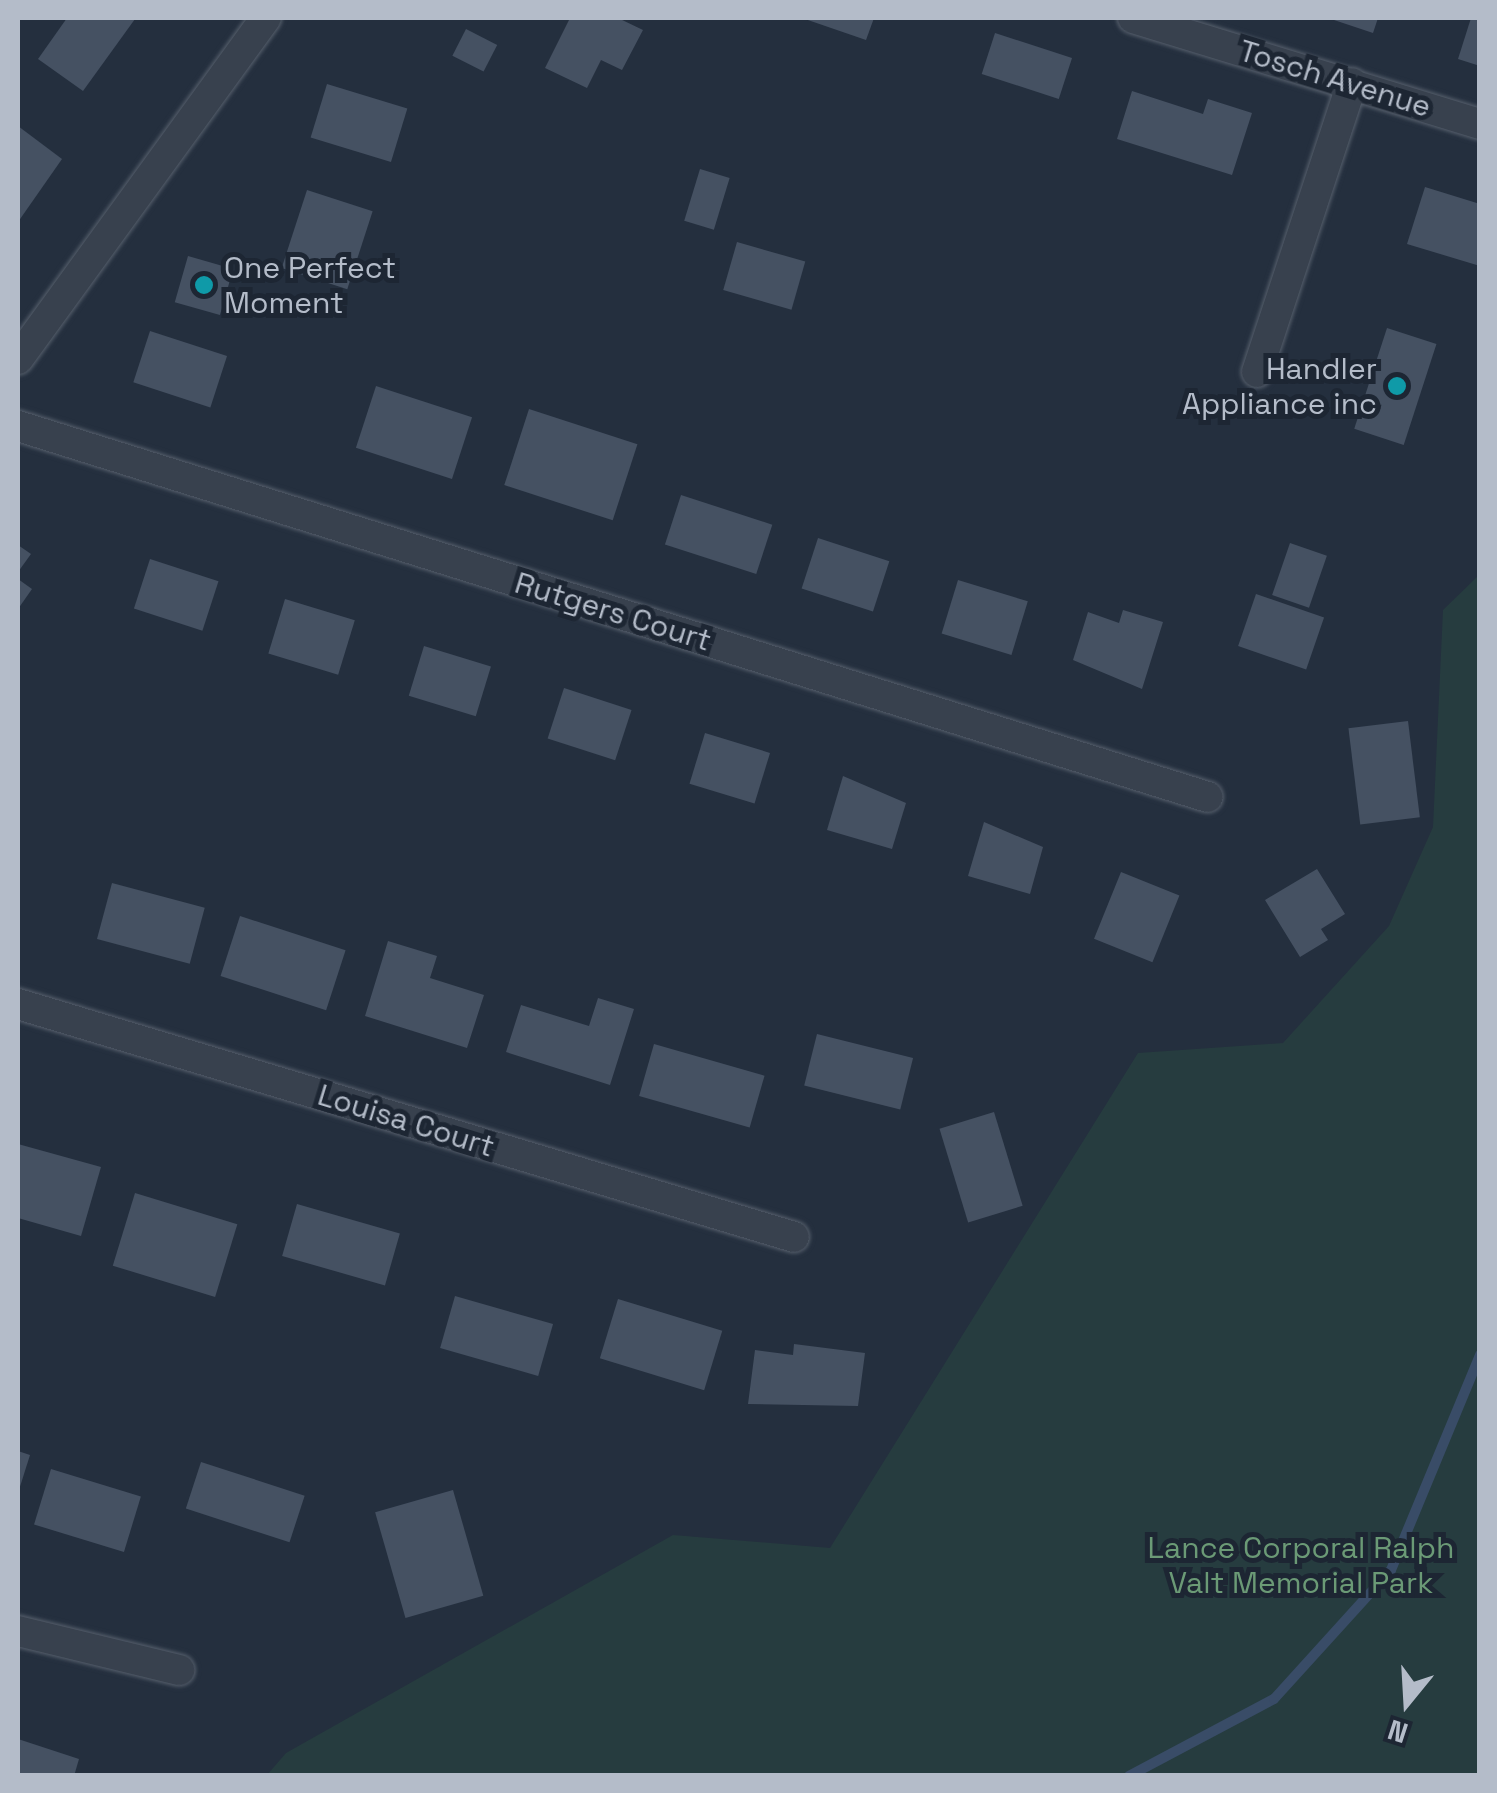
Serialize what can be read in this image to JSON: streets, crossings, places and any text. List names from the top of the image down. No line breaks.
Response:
{"streets":{"street":["Tosch Avenue","Rutgers Court","Louisa Court"]},"parks":["Lance Corporal Ralph Valt Memorial Park"],"places":["One Perfect Moment","Handler Appliance inc"],"north":"bottom"}
